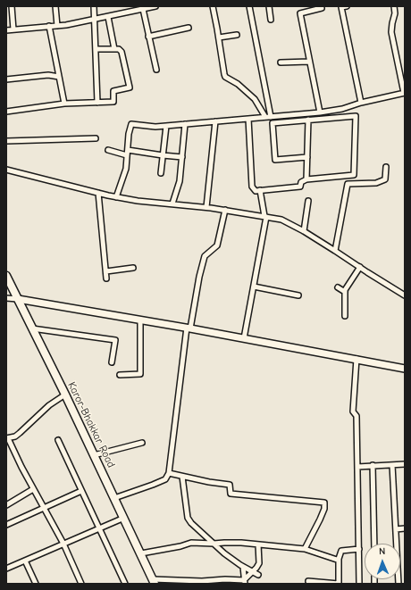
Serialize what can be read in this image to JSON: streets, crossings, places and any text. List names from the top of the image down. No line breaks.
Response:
{"streets":{"main road":["Karor-Bhakkar Road"]},"north":"top"}
